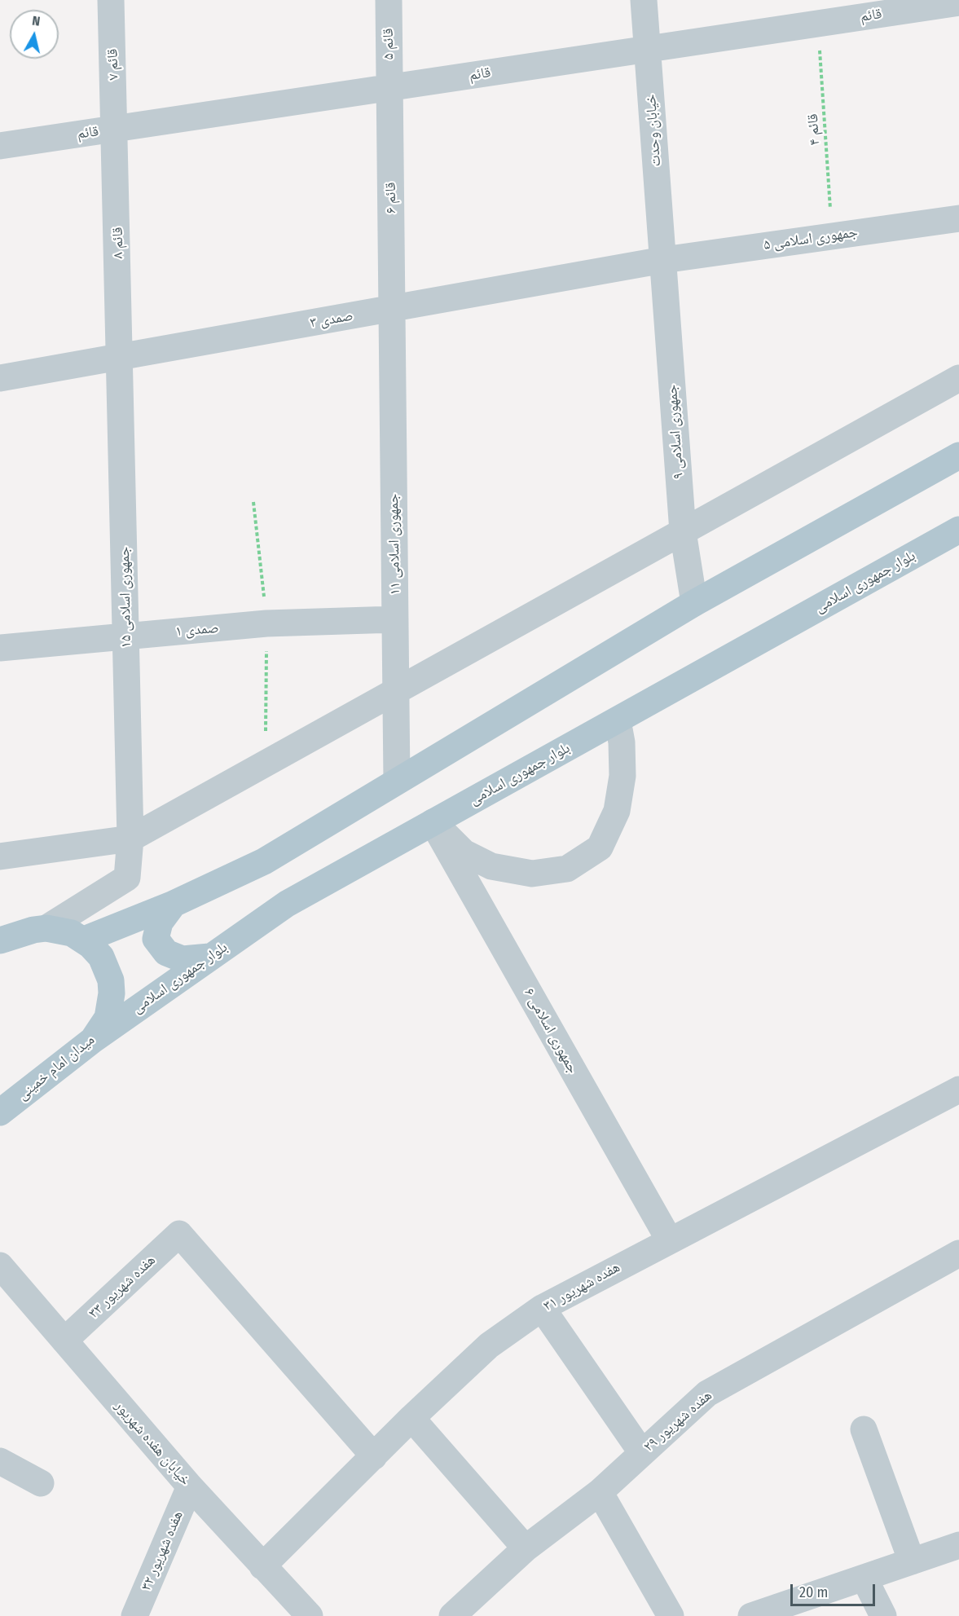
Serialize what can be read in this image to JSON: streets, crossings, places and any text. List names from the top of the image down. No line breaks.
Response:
{"streets":{"main road":["بلوار جمهوری اسلامی","میدان امام خمینی"],"street":["قائم","قائم ۵","قائم ۷","خیابان وحدت","قائم ۶","جمهوری اسلامی ۵","قائم ۸","صمدی ۳","جمهوری اسلامی ۹","جمهوری اسلامی ۱۱","جمهوری اسلامی ۱۵","صمدی ۱","جمهوری اسلامی ۶","هفده شهریور ۳۳","هفده شهریور ۳۱","هفده شهریور ۲۹","خیابان هفده شهریور","هفده شهریور ۳۲"],"path":["قائم ۴"]},"crossings":[["قائم","قائم ۵"],["قائم","قائم ۷"],["قائم","قائم ۴"],["قائم","خیابان وحدت"],["قائم","قائم ۶"],["قائم","قائم ۸"],["قائم ۵","قائم ۶"],["قائم ۷","قائم ۸"],["قائم ۴","جمهوری اسلامی ۵"],["خیابان وحدت","جمهوری اسلامی ۵"],["خیابان وحدت","صمدی ۳"],["خیابان وحدت","جمهوری اسلامی ۹"],["قائم ۶","صمدی ۳"],["قائم ۶","جمهوری اسلامی ۱۱"],["جمهوری اسلامی ۵","صمدی ۳"],["جمهوری اسلامی ۵","جمهوری اسلامی ۹"],["قائم ۸","صمدی ۳"],["قائم ۸","جمهوری اسلامی ۱۵"],["صمدی ۳","جمهوری اسلامی ۹"],["صمدی ۳","جمهوری اسلامی ۱۱"],["صمدی ۳","جمهوری اسلامی ۱۵"],["جمهوری اسلامی ۱۱","صمدی ۱"],["بلوار جمهوری اسلامی","جمهوری اسلامی ۶"],["بلوار جمهوری اسلامی","میدان امام خمینی"],["جمهوری اسلامی ۱۵","صمدی ۱"],["جمهوری اسلامی ۱۵","میدان امام خمینی"],["جمهوری اسلامی ۶","هفده شهریور ۳۱"],["هفده شهریور ۳۳","هفده شهریور ۳۱"],["هفده شهریور ۳۳","خیابان هفده شهریور"],["هفده شهریور ۳۱","خیابان هفده شهریور"],["خیابان هفده شهریور","هفده شهریور ۳۲"]],"scale_bar":"20 m","north":"top"}
